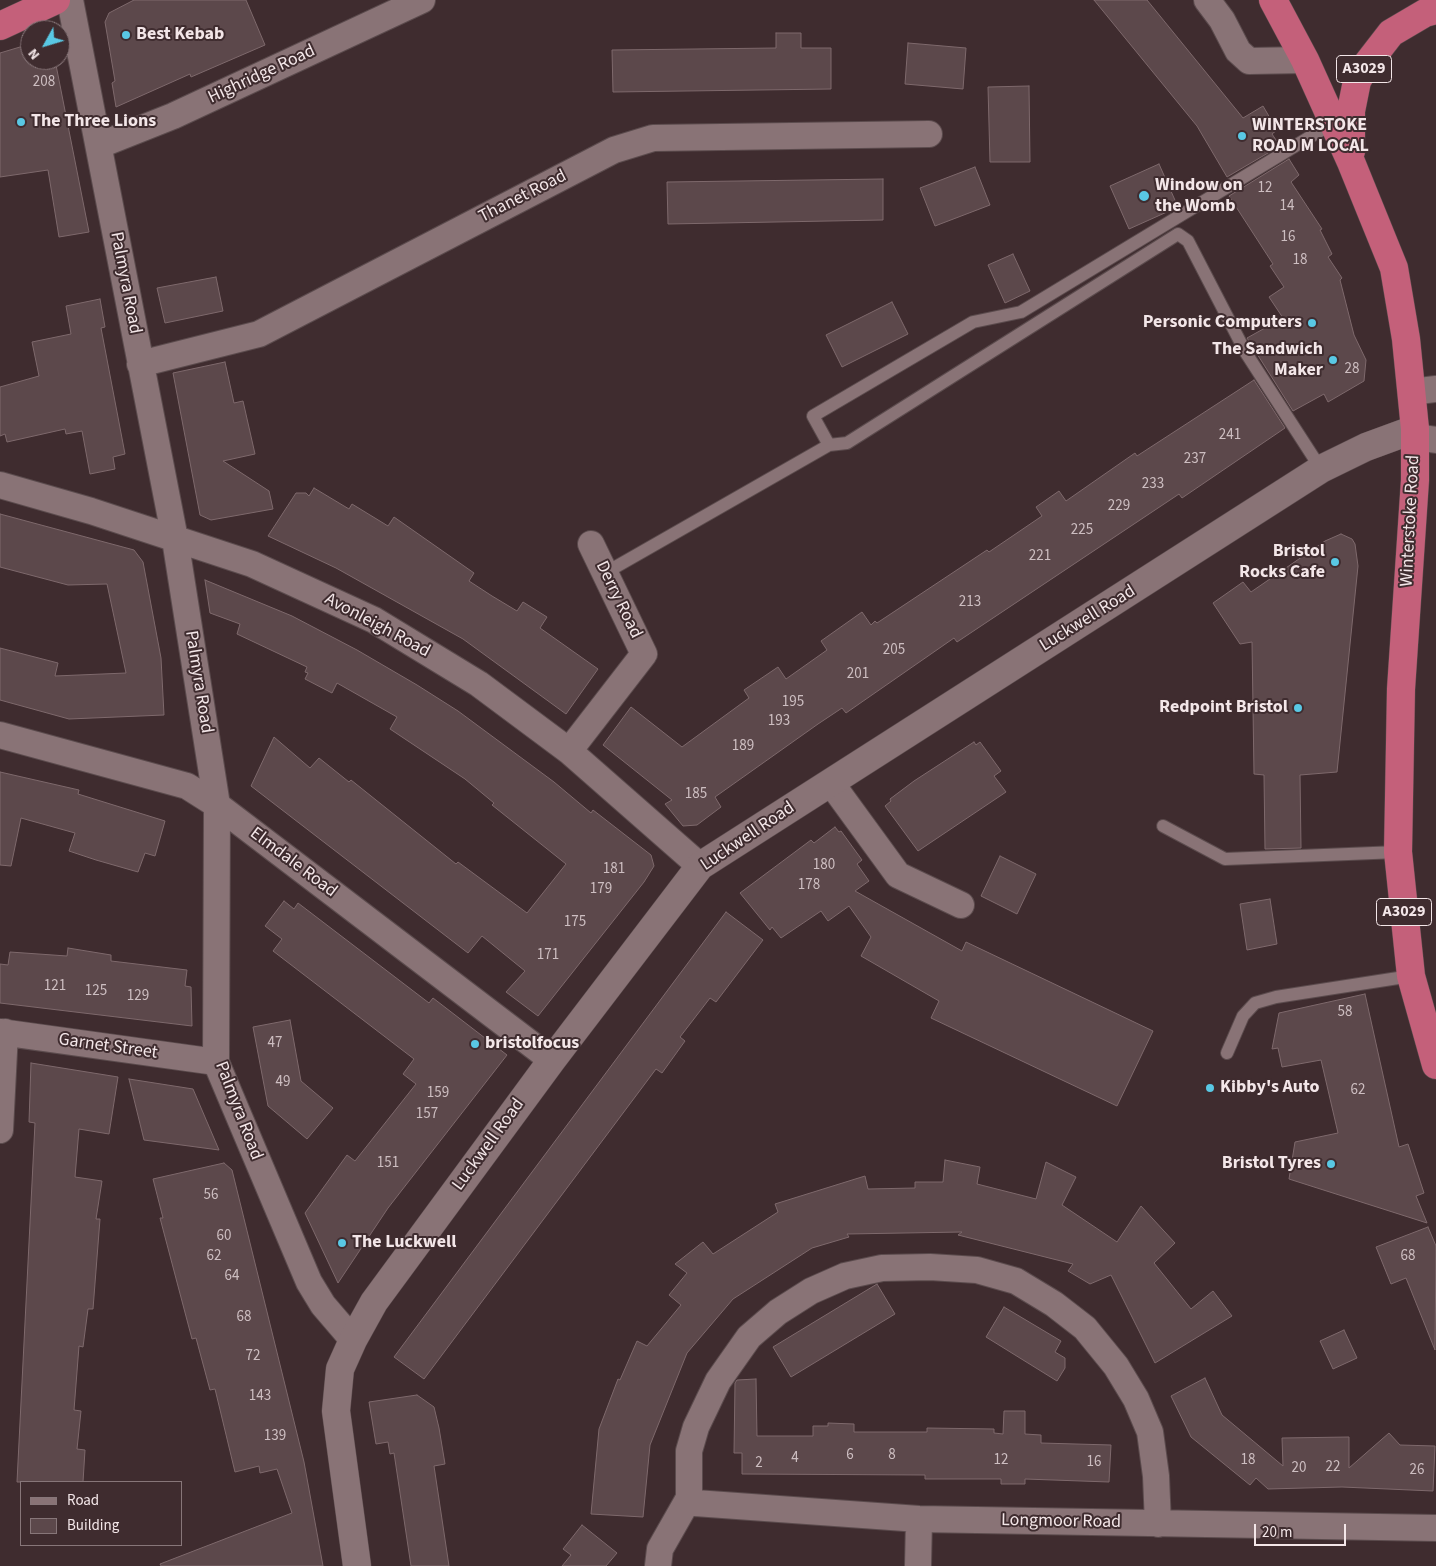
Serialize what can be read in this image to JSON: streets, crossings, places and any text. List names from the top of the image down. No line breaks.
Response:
{"streets":{"highway":["A3029","Winterstoke Road"],"street":["Highridge Road","Thanet Road","Palmyra Road","Derry Road","Luckwell Road","Avonleigh Road","Elmdale Road","Garnet Street","Longmoor Road"]},"crossings":[["A3029","Winterstoke Road"],["Highridge Road","Palmyra Road"],["Thanet Road","Palmyra Road"],["Palmyra Road","Luckwell Road"],["Palmyra Road","Avonleigh Road"],["Palmyra Road","Elmdale Road"],["Palmyra Road","Garnet Street"],["Winterstoke Road","Luckwell Road"],["Derry Road","Avonleigh Road"],["Luckwell Road","Avonleigh Road"],["Luckwell Road","Elmdale Road"]],"places":["Best Kebab","The Three Lions","WINTERSTOKE ROAD M LOCAL","Window on the Womb","Personic Computers","The Sandwich Maker","Bristol Rocks Cafe","Redpoint Bristol","bristolfocus","Kibby's Auto","Bristol Tyres","The Luckwell"],"house_numbers":["208","12","14","16","18","28","241","237","233","229","225","221","213","205","201","195","193","189","185","180","181","178","179","175","171","121","125","129","58","47","49","62","159","157","151","56","60","62","68","64","68","72","143","139","6","8","4","12","18","16","2","22","20","26"],"legend":["Road","Building"],"scale_bar":"20 m","north":"bottom left"}
